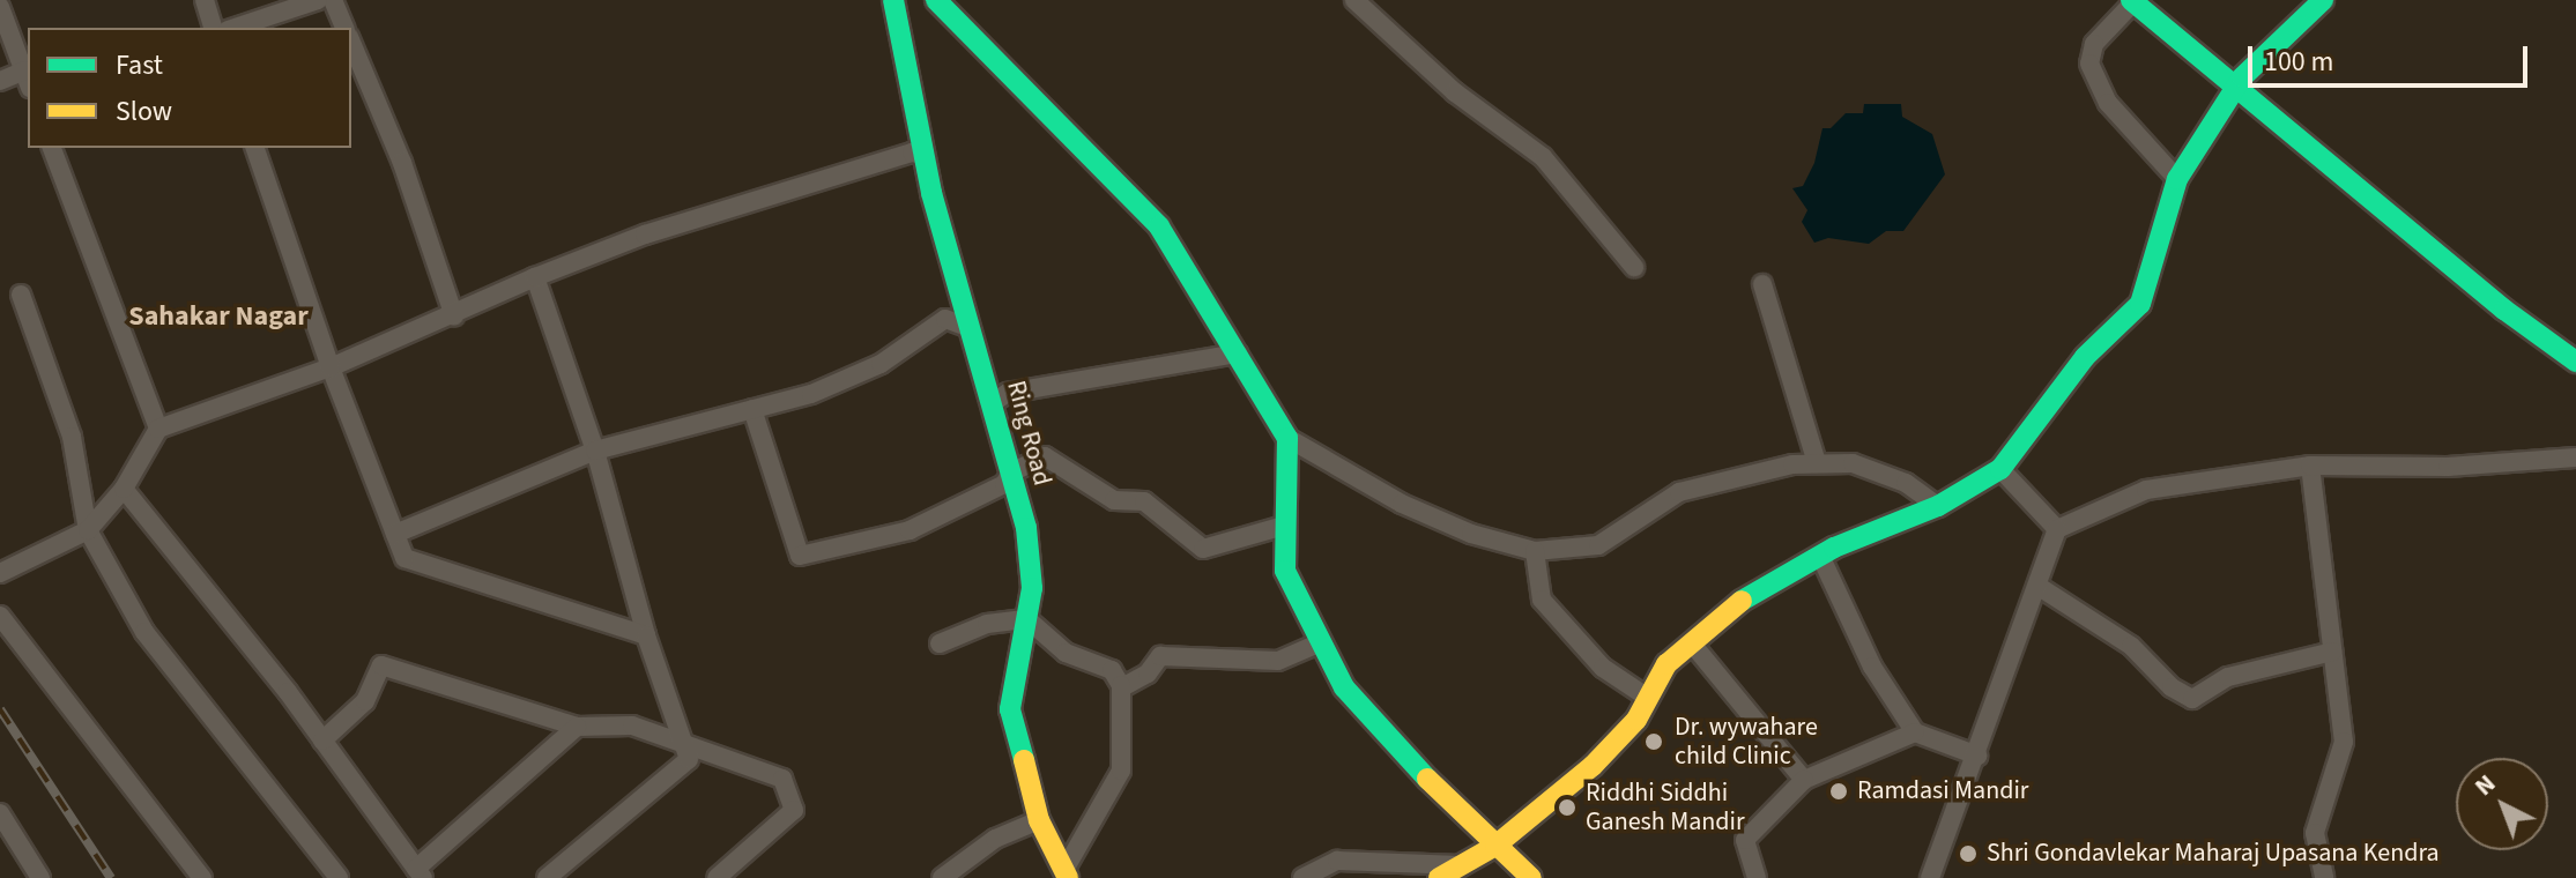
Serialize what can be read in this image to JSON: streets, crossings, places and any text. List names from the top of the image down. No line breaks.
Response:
{"streets":{"street":["Ring Road"]},"districts":["Sahakar Nagar"],"places":["Dr. wywahare child Clinic","Ramdasi Mandir","Riddhi Siddhi Ganesh Mandir","Shri Gondavlekar Maharaj Upasana Kendra"],"legend":["Fast","Slow"],"scale_bar":"100 m","north":"top left"}
